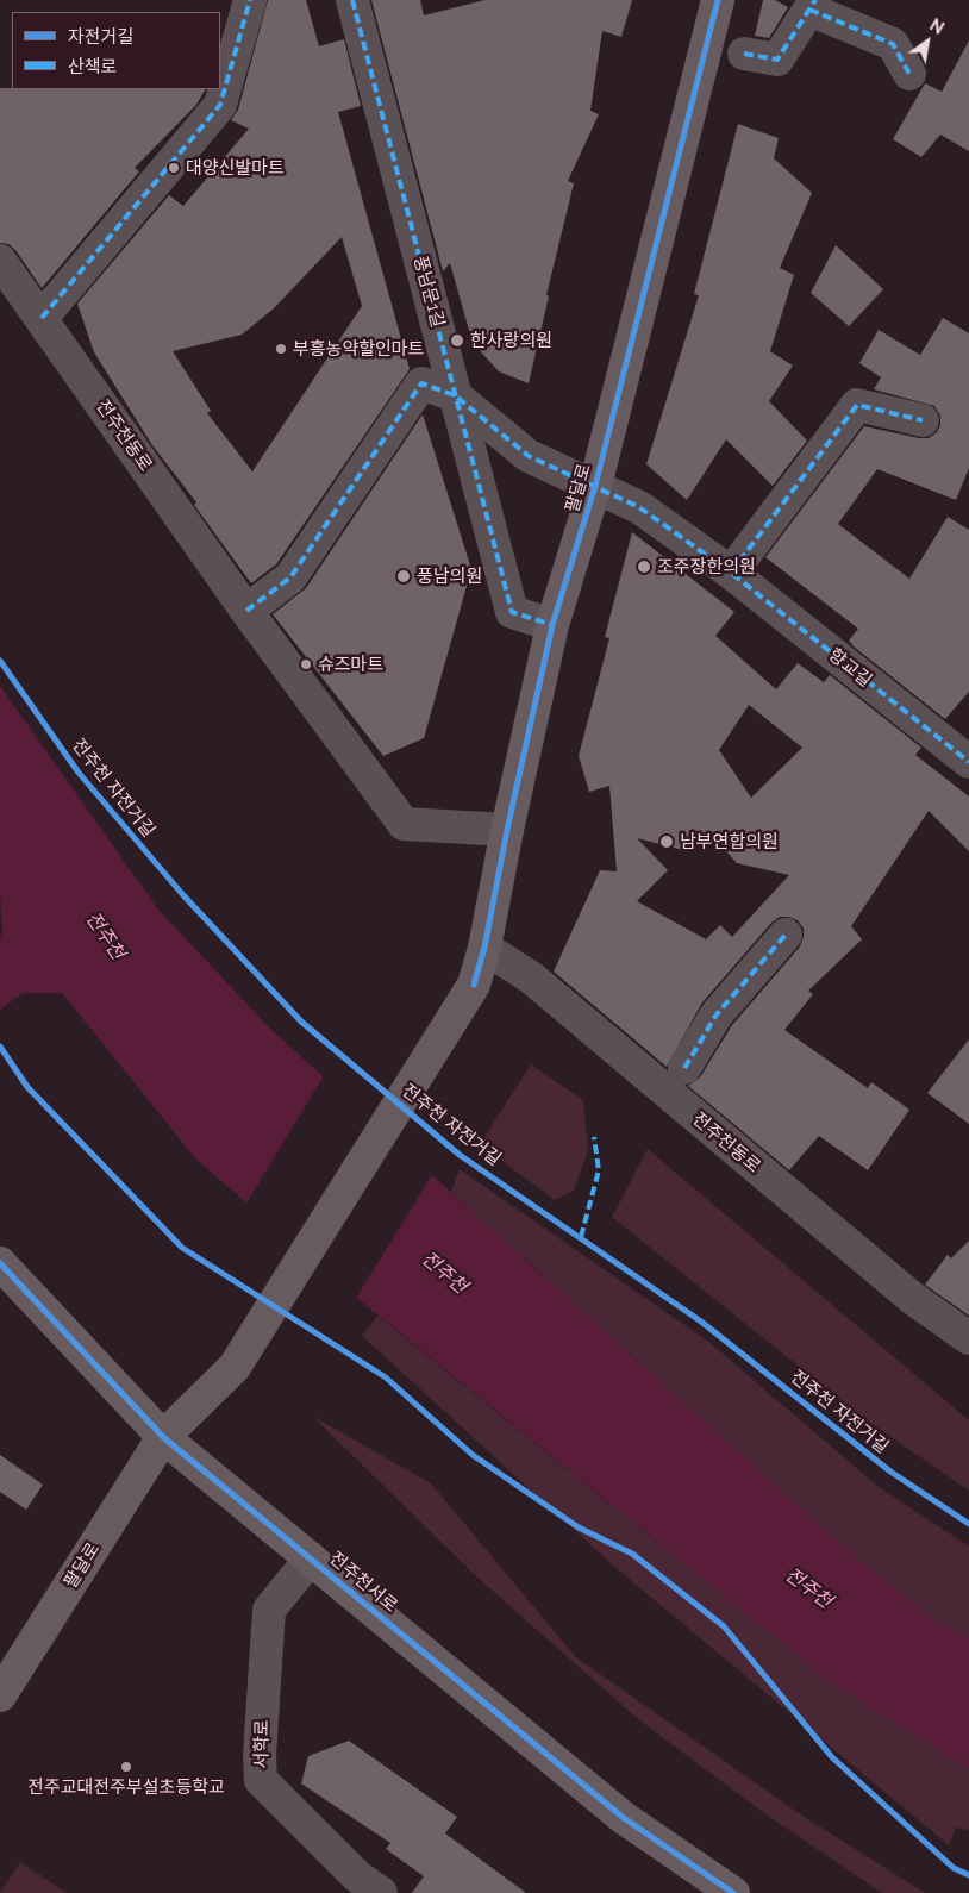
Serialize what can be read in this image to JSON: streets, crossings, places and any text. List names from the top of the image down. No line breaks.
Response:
{"streets":{"street":["풍남문1길","전주천동로","팔달로","향교길","전주천서로","서학로"],"cycle path":["전주천 자전거길"]},"crossings":[["풍남문1길","팔달로"],["전주천동로","팔달로"],["팔달로","향교길"],["팔달로","전주천서로"],["전주천서로","서학로"]],"water":["전주천"],"places":["대양신발마트","한사랑의원","부흥농약할인마트","조주장한의원","풍남의원","슈즈마트","남부연합의원","전주교대전주부설초등학교"],"legend":["자전거길","산책로"],"north":"top right"}
